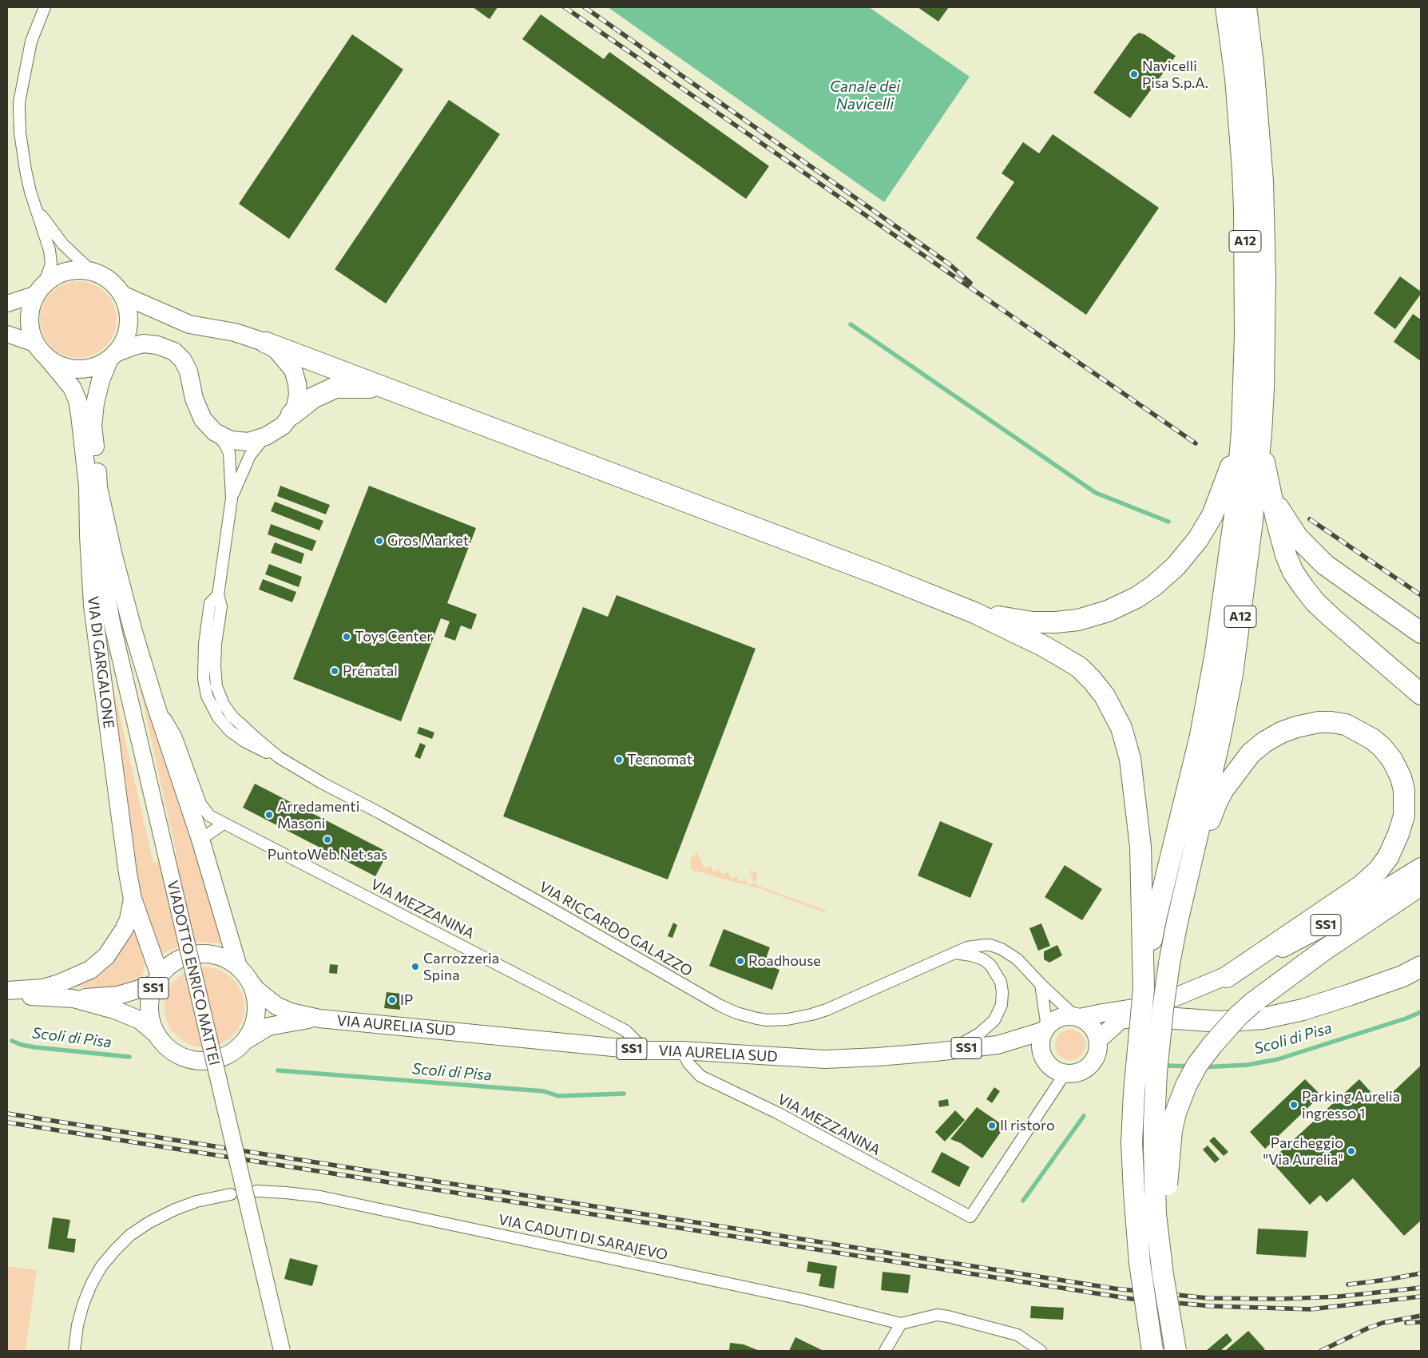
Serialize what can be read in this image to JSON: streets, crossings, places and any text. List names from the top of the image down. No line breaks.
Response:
{"streets":{"highway":["A12"],"main road":["VIA DI GARGALONE","SS1","VIA AURELIA SUD"],"street":["VIA MEZZANINA","VIA RICCARDO GALAZZO","VIADOTTO ENRICO MATTEI","VIA CADUTI DI SARAJEVO"]},"crossings":[["VIA DI GARGALONE","VIA MEZZANINA"],["VIA DI GARGALONE","SS1"],["VIA DI GARGALONE","VIADOTTO ENRICO MATTEI"],["VIA DI GARGALONE","VIA AURELIA SUD"],["VIA MEZZANINA","SS1"],["VIA MEZZANINA","VIA RICCARDO GALAZZO"],["VIA MEZZANINA","VIA AURELIA SUD"],["SS1","VIA RICCARDO GALAZZO"],["SS1","VIA AURELIA SUD"]],"water":["Canale dei Navicelli","Scoli di Pisa"],"places":["Navicelli Pisa S.p.A.","Gros Market","Toys Center","Prénatal","Tecnomat","Arredamenti Masoni","PuntoWeb.Net sas","Roadhouse","Carrozzeria Spina","IP","Parking Aurelia ingresso 1","Il ristoro","Parcheggio \"Via Aurelia\""]}
